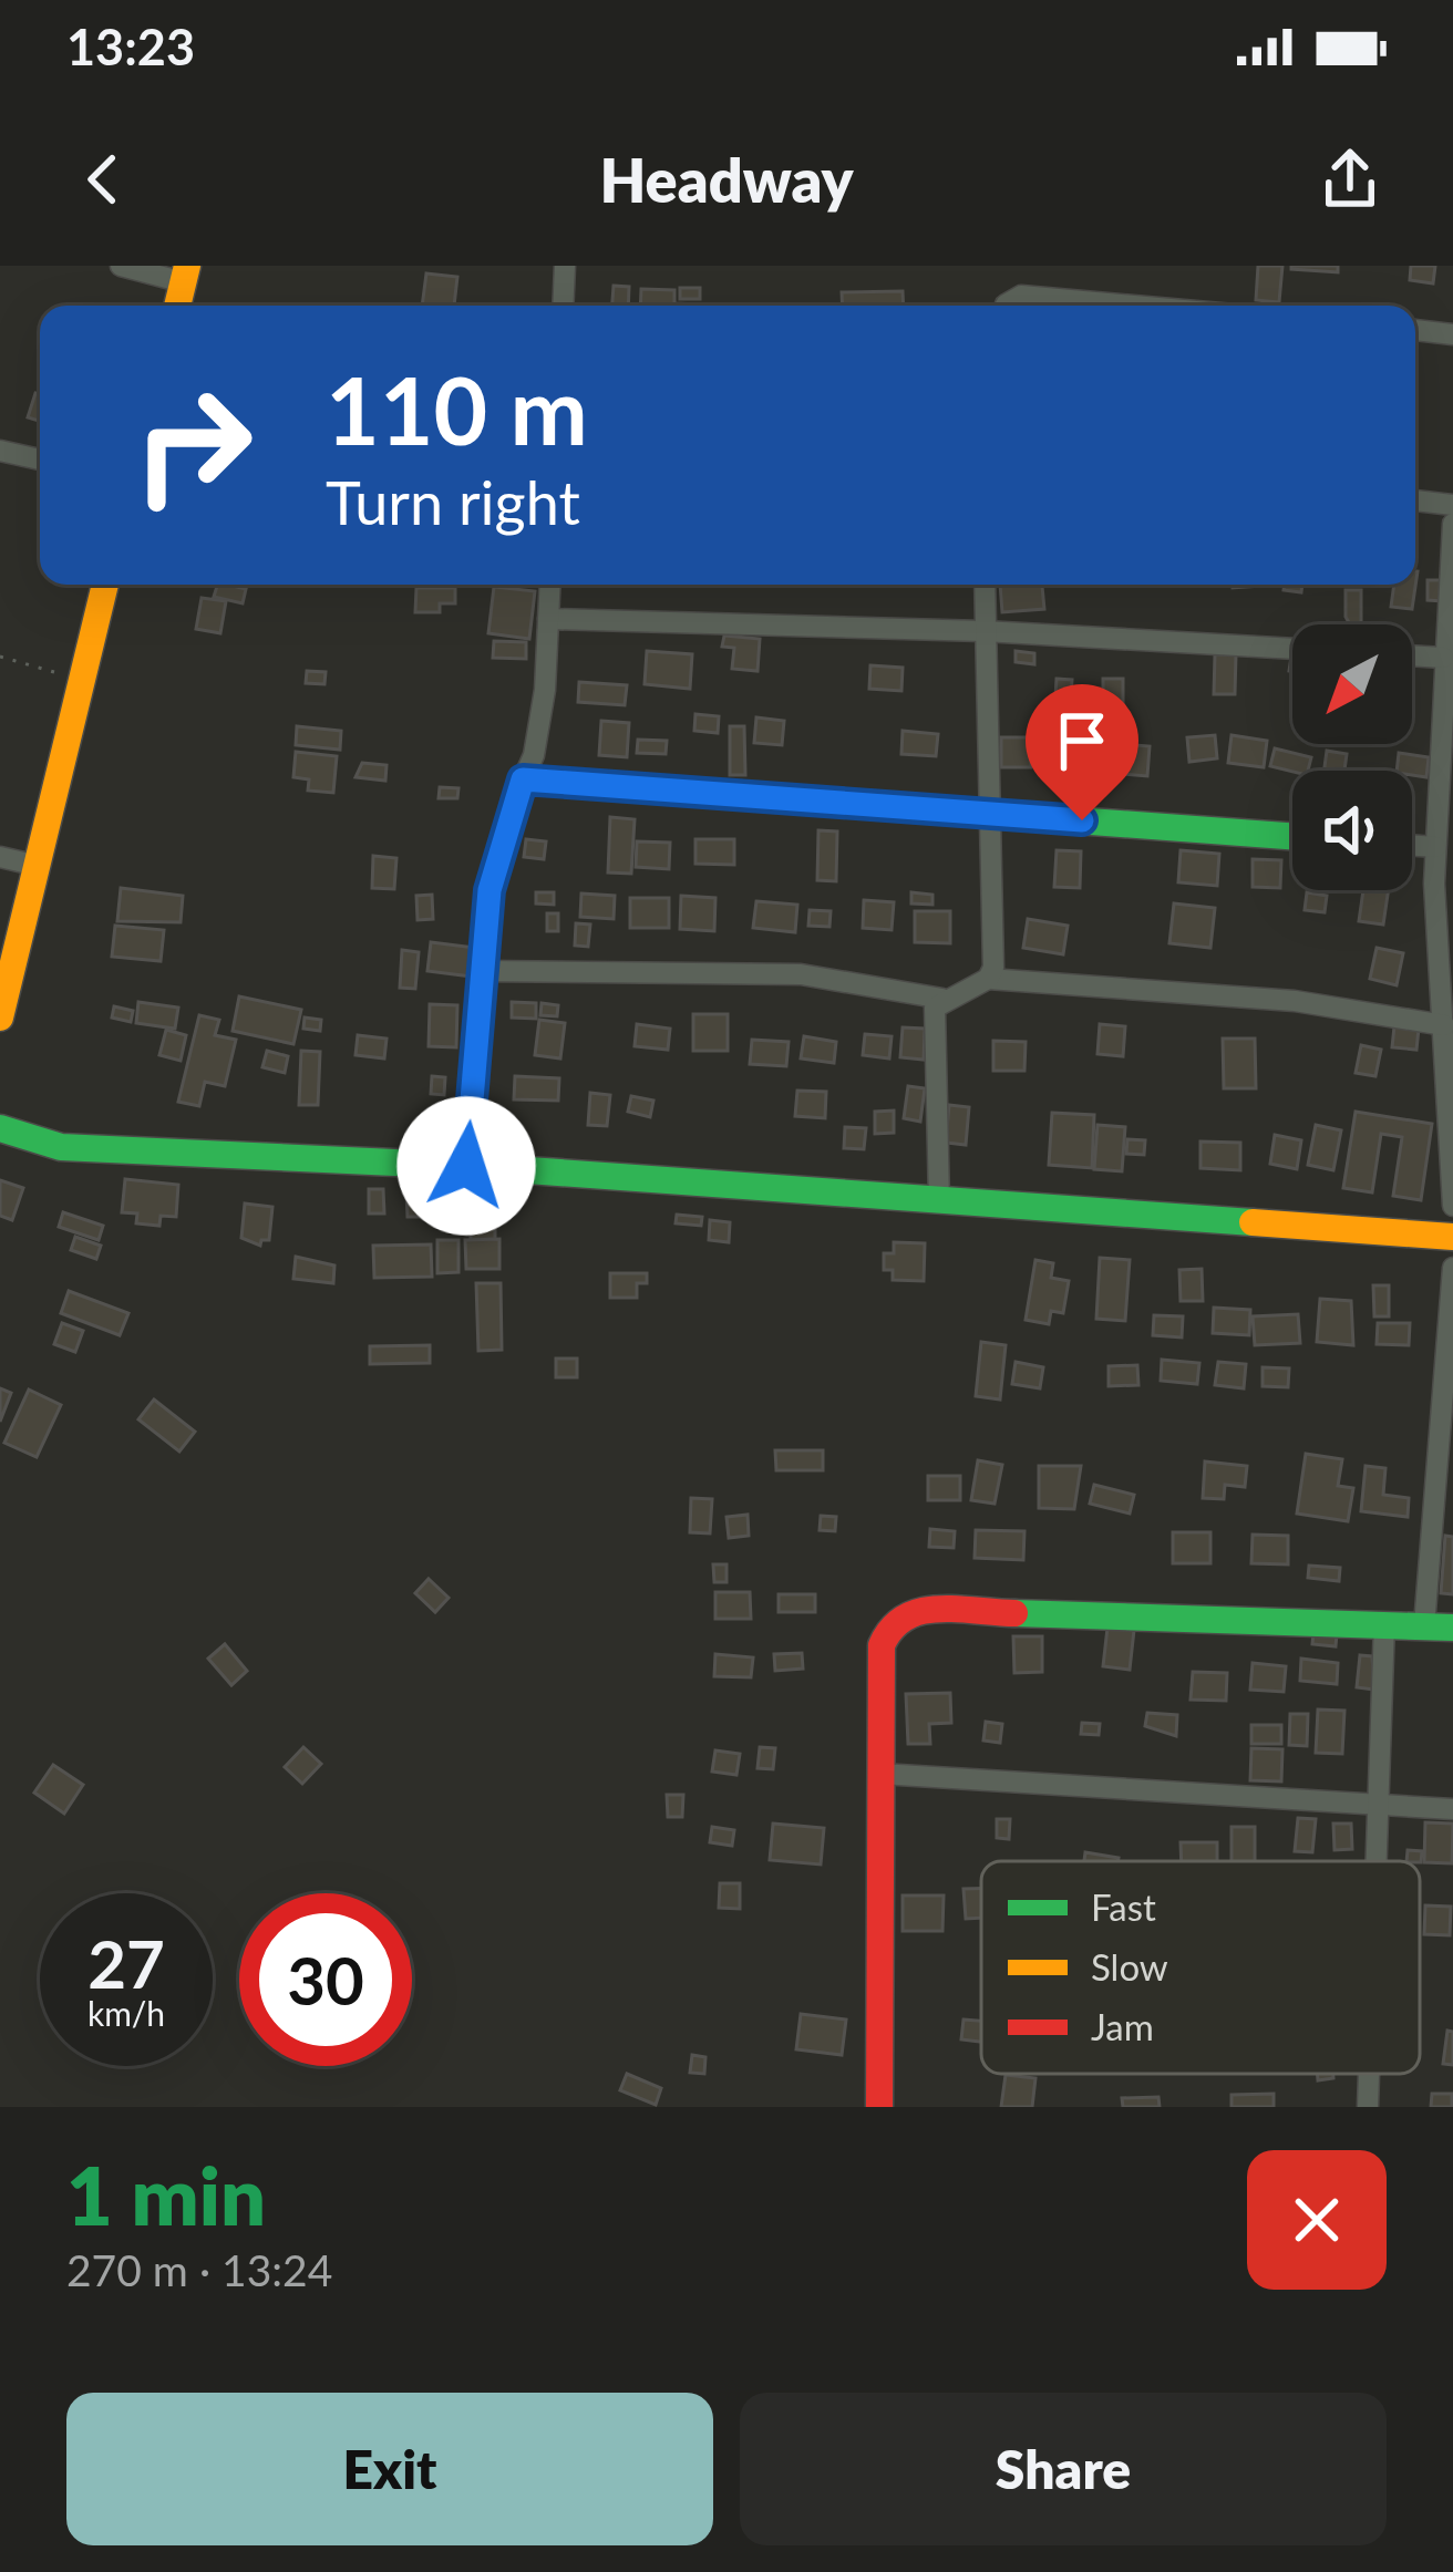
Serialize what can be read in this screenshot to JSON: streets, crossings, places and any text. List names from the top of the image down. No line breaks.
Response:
{"legend":["Fast","Slow","Jam"],"north":"bottom left","page":{"status":"13:23","header":"Headway","turn":["110 m","Turn right"],"speed":"27 km/h","limit":"30","heading":["1 min","270 m · 13:24"],"buttons":["Exit","Share"]}}
